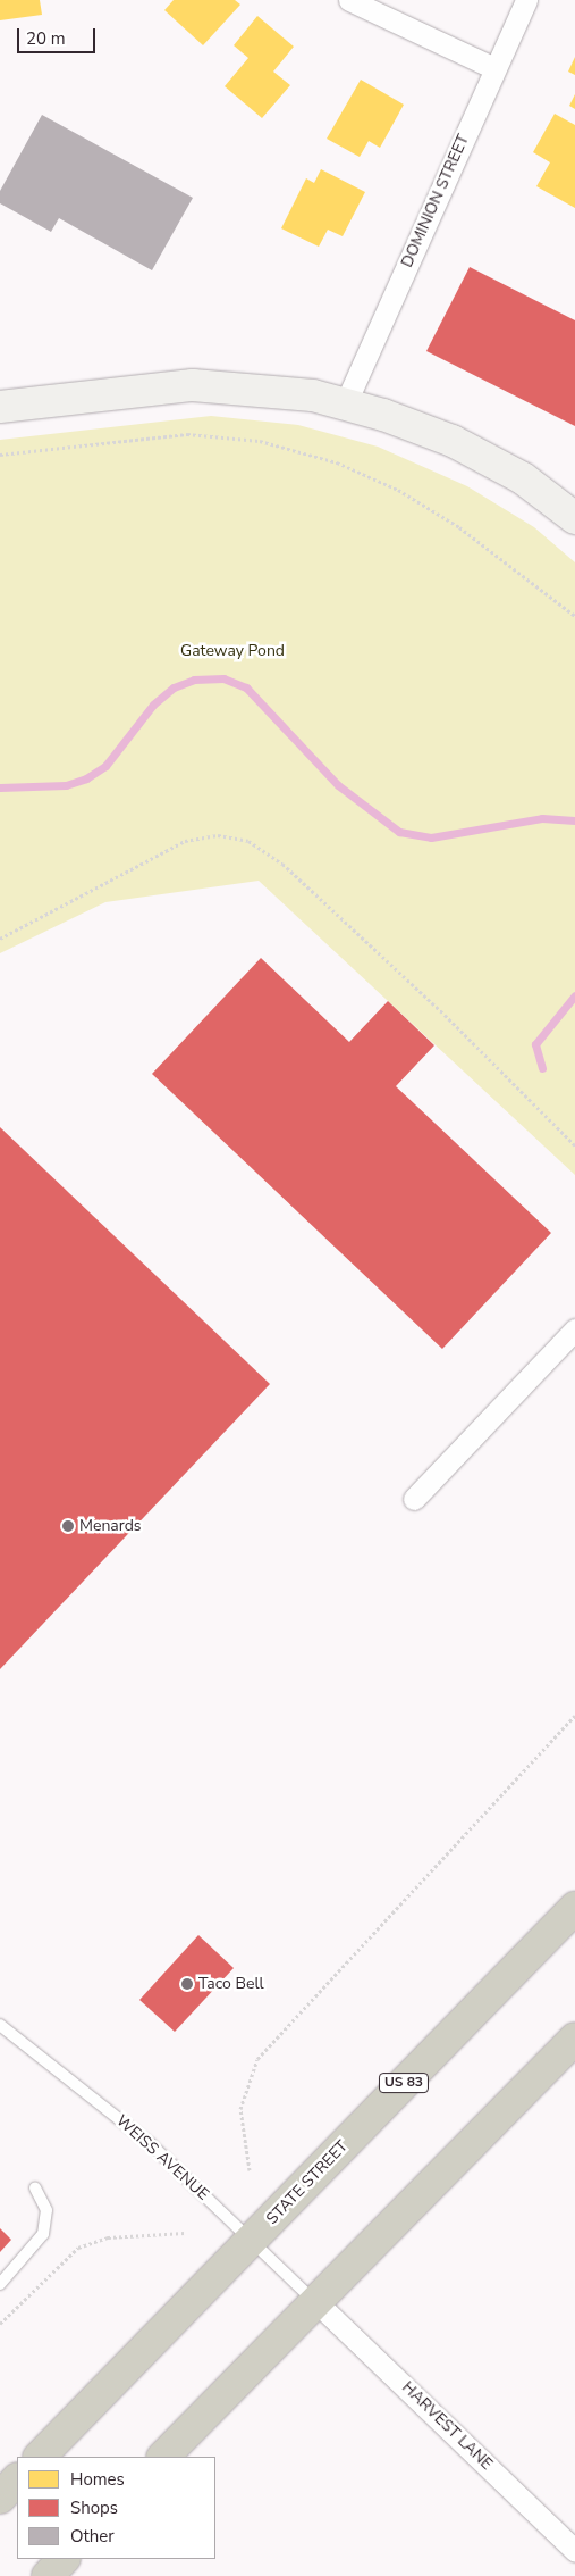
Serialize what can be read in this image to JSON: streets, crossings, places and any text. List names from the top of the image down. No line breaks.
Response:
{"streets":{"highway":["US 83","STATE STREET"],"street":["DOMINION STREET","HARVEST LANE"],"lane":["WEISS AVENUE"]},"crossings":[["WEISS AVENUE","STATE STREET"],["WEISS AVENUE","HARVEST LANE"]],"parks":["Gateway Pond"],"places":["Menards","Taco Bell"],"legend":["Homes","Shops","Other"],"scale_bar":"20 m"}
